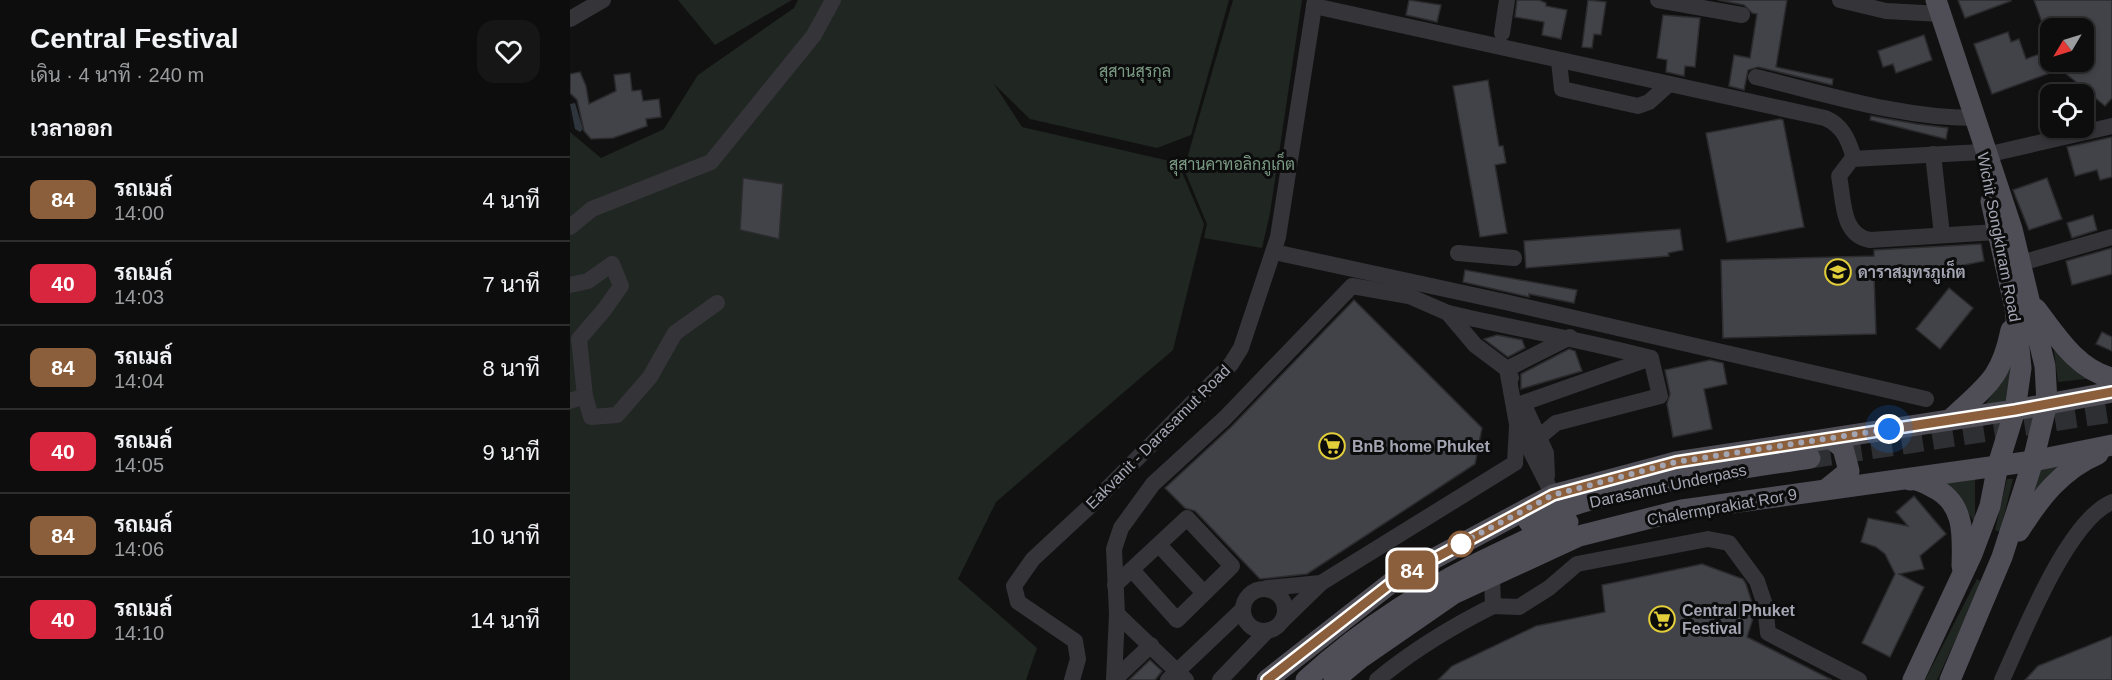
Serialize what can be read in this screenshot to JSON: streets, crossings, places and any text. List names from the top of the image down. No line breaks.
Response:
{"streets":{"main road":["Wichit Songkhram Road","Darasamut Underpass","Chalermprakiat Ror 9"],"street":["Eakvanit - Darasamut Road"]},"crossings":[["Wichit Songkhram Road","Chalermprakiat Ror 9"]],"parks":["สุสานสุรกุล","สุสานคาทอลิกภูเก็ต"],"places":{"school or university":["ดาราสมุทรภูเก็ต"],"supermarket":["BnB home Phuket","Central Phuket Festival"]},"lines":["bus line 84"],"north":"bottom left","page":{"heading":[["Central Festival","เดิน · 4 นาที · 240 m"],"เวลาออก"],"on_map":"84","list":[{"mark":"84","name":"รถเมล์","note":"14:00","value":"4 นาที"},{"mark":"40","name":"รถเมล์","note":"14:03","value":"7 นาที"},{"mark":"84","name":"รถเมล์","note":"14:04","value":"8 นาที"},{"mark":"40","name":"รถเมล์","note":"14:05","value":"9 นาที"},{"mark":"84","name":"รถเมล์","note":"14:06","value":"10 นาที"},{"mark":"40","name":"รถเมล์","note":"14:10","value":"14 นาที"}]}}
